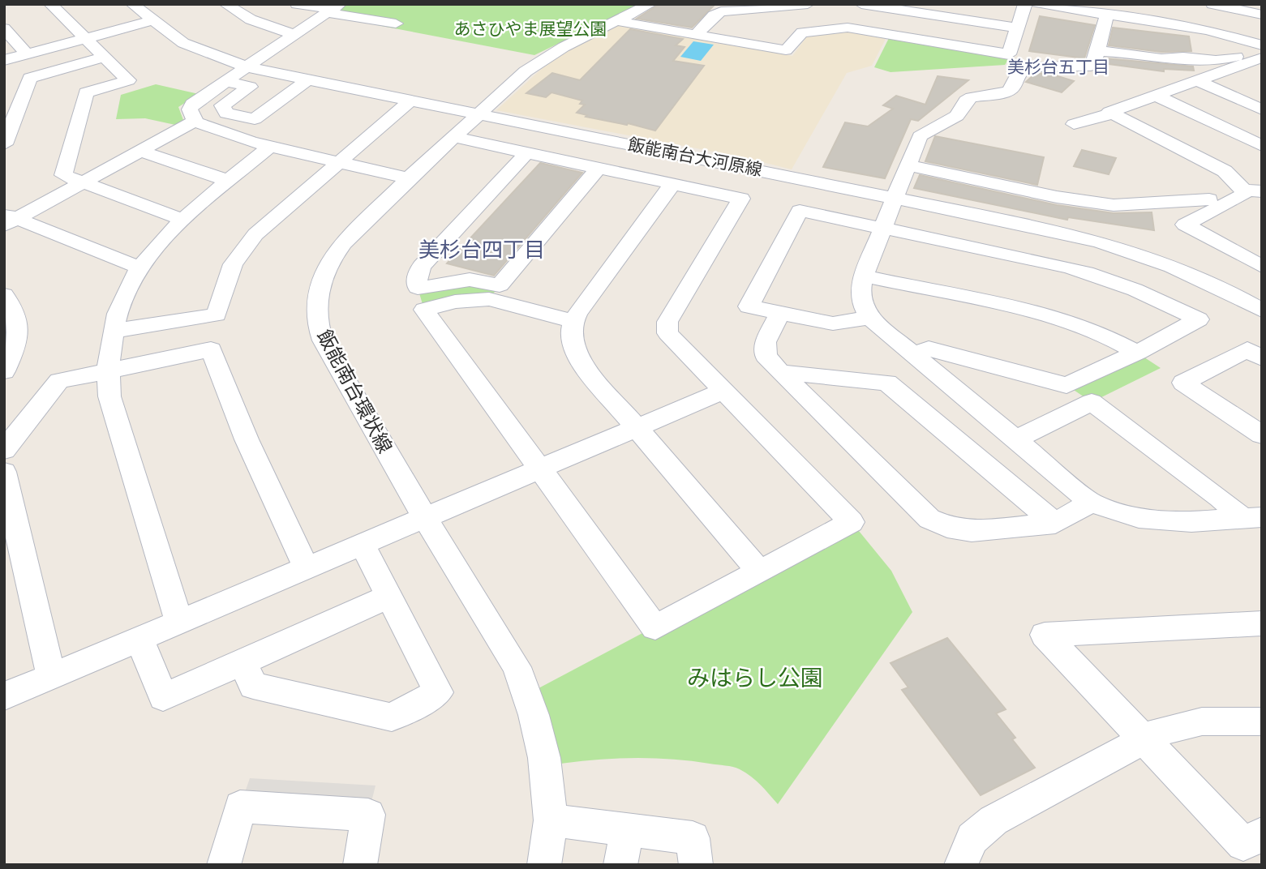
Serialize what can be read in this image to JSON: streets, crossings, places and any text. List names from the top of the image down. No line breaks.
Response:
{"streets":{"street":["飯能南台大河原線","飯能南台環状線"]},"crossings":[["飯能南台大河原線","飯能南台環状線"]],"districts":["美杉台五丁目","美杉台四丁目"],"parks":["あさひやま展望公園","みはらし公園"]}
